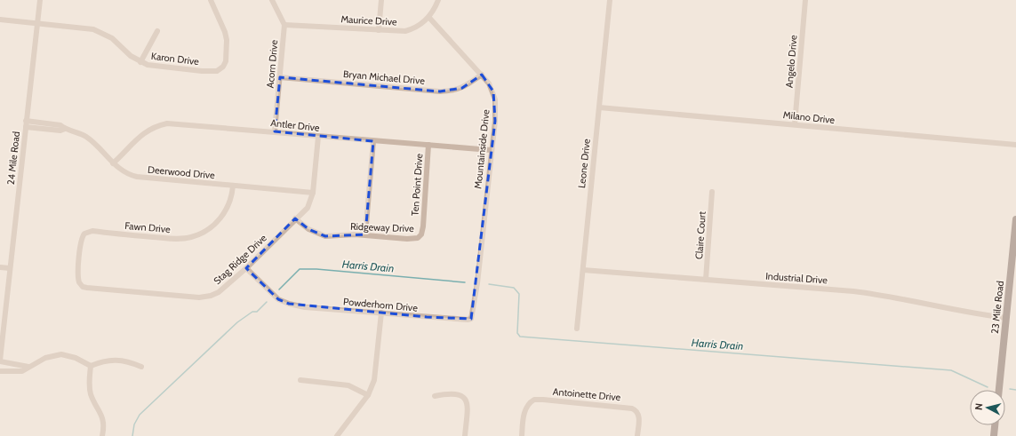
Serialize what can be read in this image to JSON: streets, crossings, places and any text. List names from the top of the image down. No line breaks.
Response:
{"streets":{"main road":["23 Mile Road"],"street":["Maurice Drive","Karon Drive","Angelo Drive","Acorn Drive","Bryan Michael Drive","Milano Drive","Antler Drive","Mountainside Drive","24 Mile Road","Leone Drive","Deerwood Drive","Ten Point Drive","Fawn Drive","Ridgeway Drive","Claire Court","Stag Ridge Drive","Industrial Drive","Powderhorn Drive","Antoinette Drive"]},"crossings":[["Maurice Drive","Acorn Drive"],["Maurice Drive","Mountainside Drive"],["Karon Drive","24 Mile Road"],["Angelo Drive","Milano Drive"],["Acorn Drive","Bryan Michael Drive"],["Acorn Drive","Antler Drive"],["Bryan Michael Drive","Mountainside Drive"],["Milano Drive","Leone Drive"],["Antler Drive","Mountainside Drive"],["Antler Drive","Deerwood Drive"],["Antler Drive","Ten Point Drive"],["Antler Drive","Stag Ridge Drive"],["Mountainside Drive","Powderhorn Drive"],["24 Mile Road","Deerwood Drive"],["Leone Drive","Industrial Drive"],["Deerwood Drive","Fawn Drive"],["Deerwood Drive","Stag Ridge Drive"],["Ten Point Drive","Ridgeway Drive"],["Fawn Drive","Stag Ridge Drive"],["Ridgeway Drive","Stag Ridge Drive"],["Claire Court","Industrial Drive"],["Stag Ridge Drive","Powderhorn Drive"],["Industrial Drive","23 Mile Road"]],"water":["Harris Drain"],"north":"left"}
